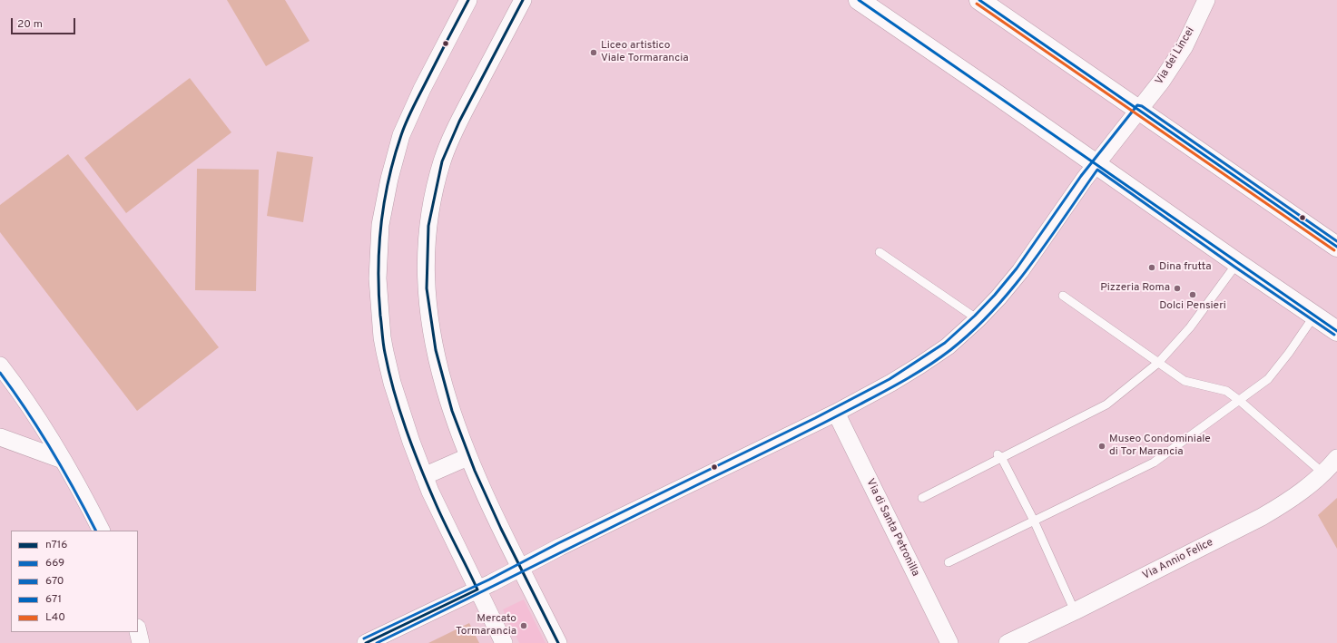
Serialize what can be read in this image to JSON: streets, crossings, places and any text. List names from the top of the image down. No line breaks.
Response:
{"streets":{"street":["Via dei Lincei","Via di Santa Petronilla","Via Annio Felice"]},"crossings":[["Via dei Lincei","Via di Santa Petronilla"]],"places":["Liceo artistico Viale Tormarancia","Dina frutta","Pizzeria Roma","Dolci Pensieri","Museo Condominiale di Tor Marancia","Mercato Tormarancia"],"lines":["transit line n716","transit line 671","transit line L40","transit line 670","transit line 669"],"legend":["n716","669","670","671","L40"],"scale_bar":"20 m"}
